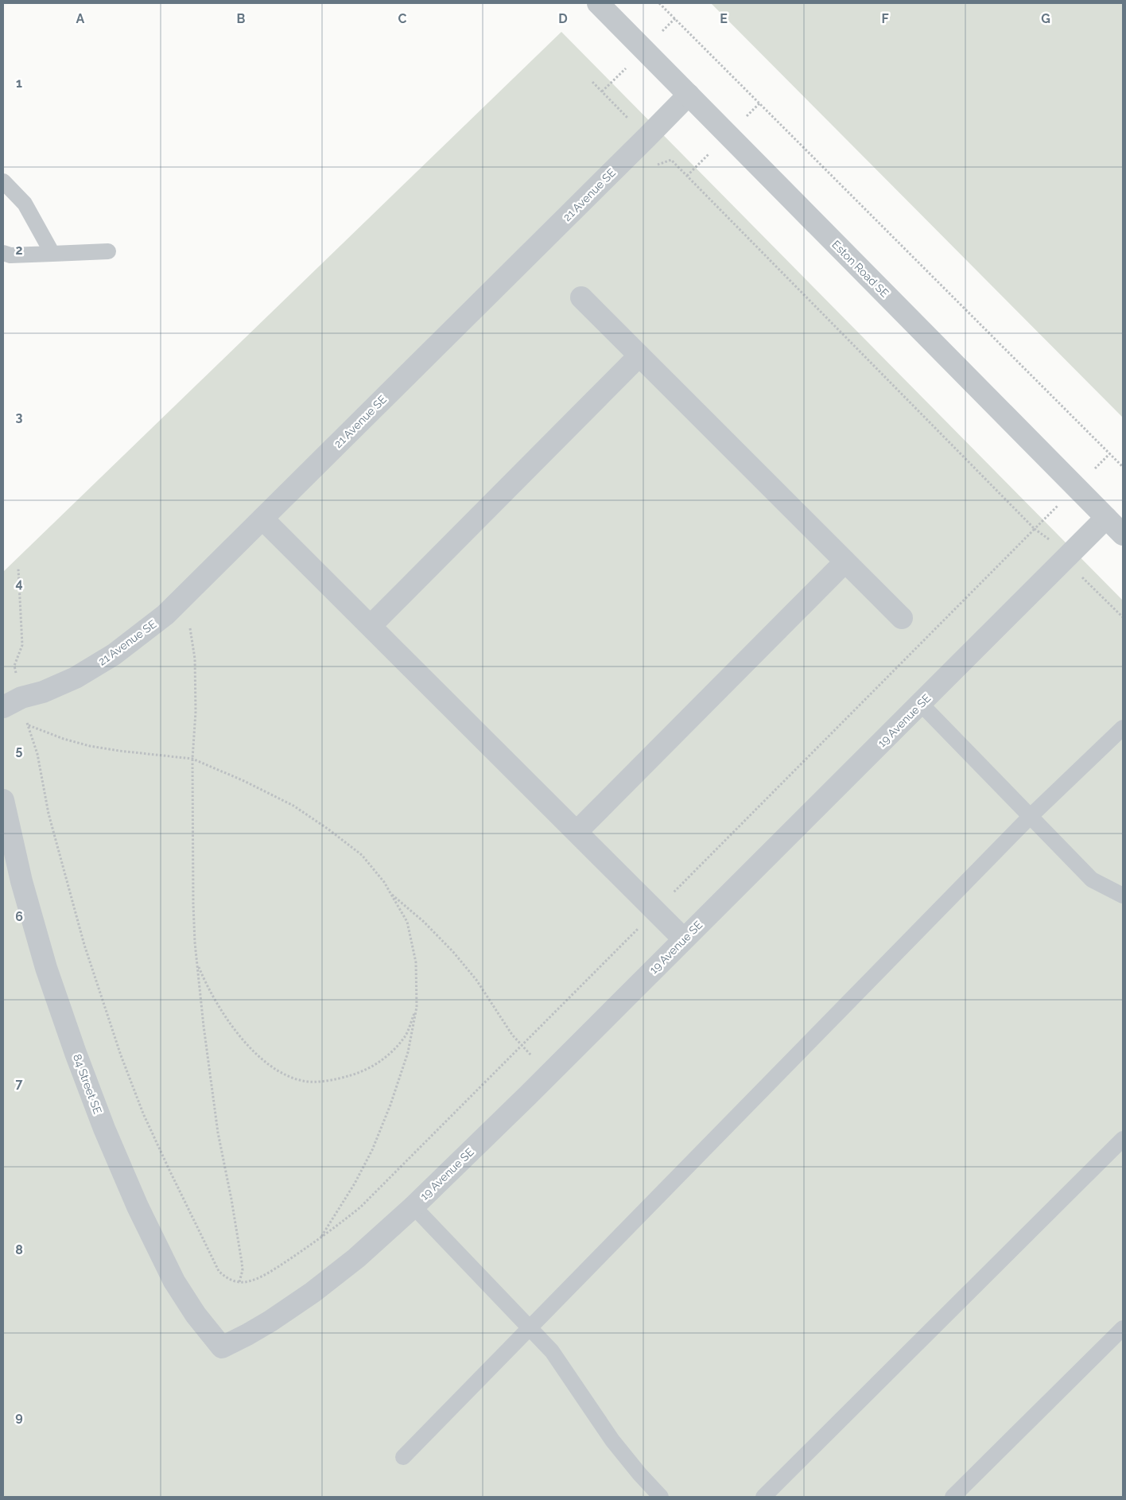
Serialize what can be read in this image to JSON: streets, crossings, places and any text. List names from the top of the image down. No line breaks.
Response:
{"streets":{"street":["21 Avenue SE","Eston Road SE","19 Avenue SE","84 Street SE"]},"crossings":[["21 Avenue SE","Eston Road SE"],["Eston Road SE","19 Avenue SE"],["19 Avenue SE","84 Street SE"]],"grid":{"columns":["A","B","C","D","E","F","G"],"rows":["1","2","3","4","5","6","7","8","9"]}}
